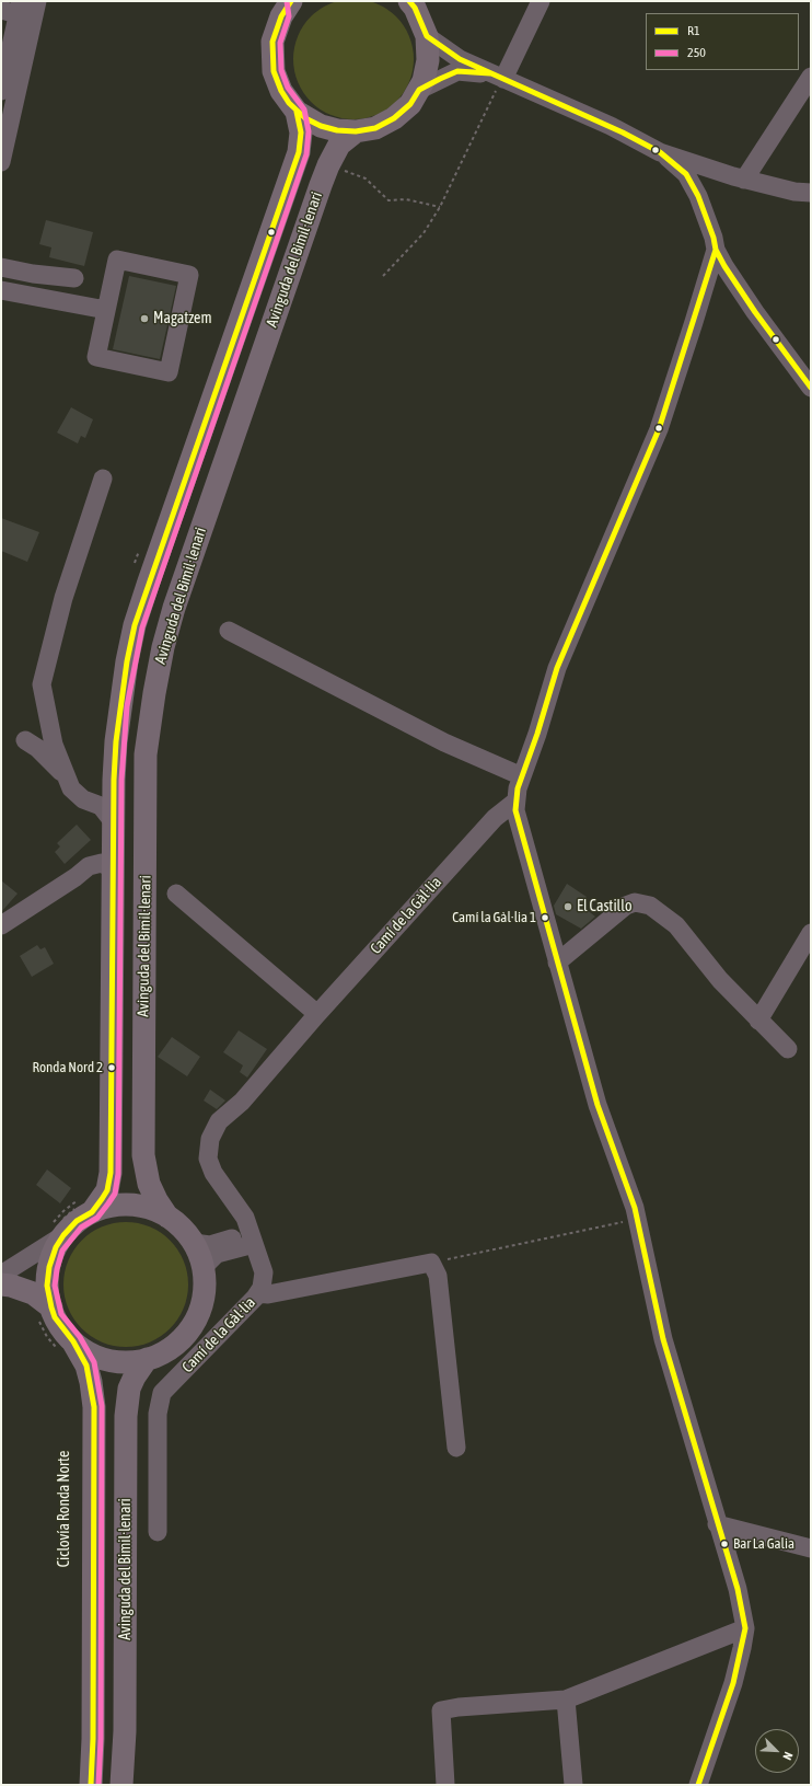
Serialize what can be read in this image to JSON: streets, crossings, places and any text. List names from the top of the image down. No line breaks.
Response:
{"streets":{"main road":["Avinguda del Bimil·lenari"],"street":["Camí de la Gàl·lia"]},"places":["Magatzem","El Castillo","Camí la Gàl·lia 1","Ronda Nord 2","Bar La Galia"],"lines":["transit line R1","transit line 250"],"legend":["R1","250"],"north":"bottom right"}
